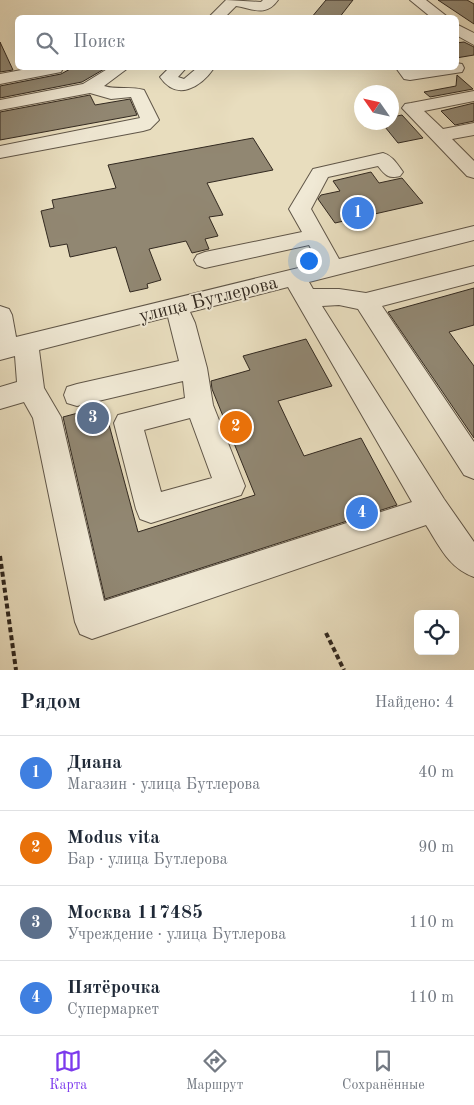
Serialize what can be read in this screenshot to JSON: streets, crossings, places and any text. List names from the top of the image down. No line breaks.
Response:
{"streets":{"street":["улица Бутлерова"]},"north":"top left","page":{"search":"Поиск","pins":["1","3","2","4"],"heading":["Рядом","Найдено: 4"],"list":[{"mark":"1","name":"Диана","note":"Магазин · улица Бутлерова","value":"40 m"},{"mark":"2","name":"Modus vita","note":"Бар · улица Бутлерова","value":"90 m"},{"mark":"3","name":"Москва 117485","note":"Учреждение · улица Бутлерова","value":"110 m"},{"mark":"4","name":"Пятёрочка","note":"Супермаркет","value":"110 m"}],"nav":["Карта","Маршрут","Сохранённые"]}}
